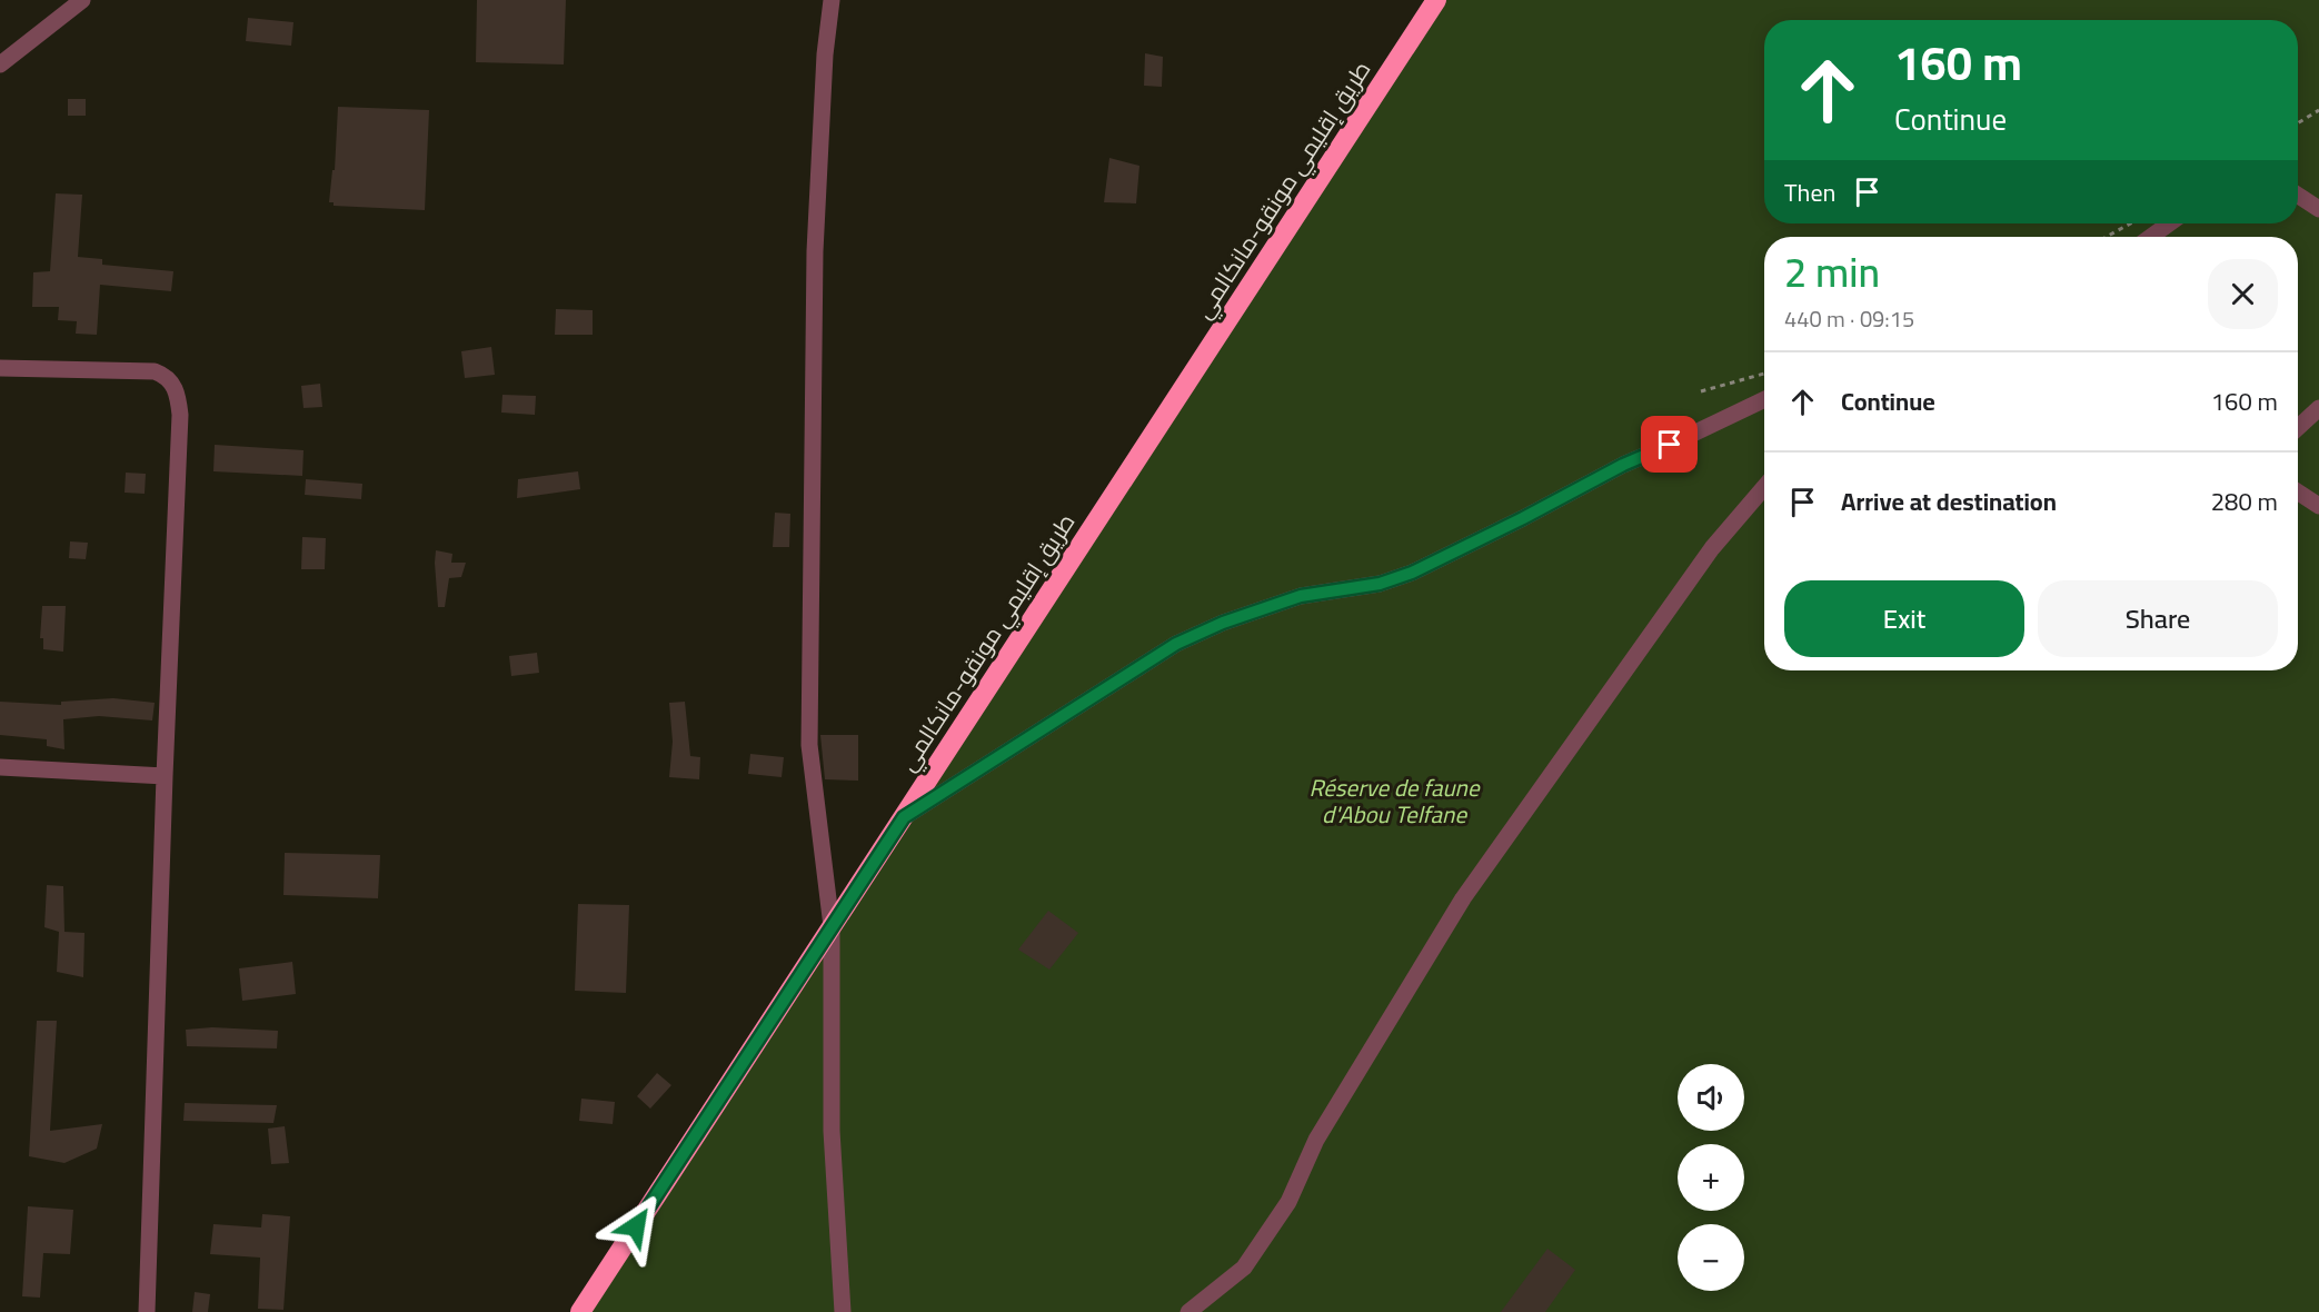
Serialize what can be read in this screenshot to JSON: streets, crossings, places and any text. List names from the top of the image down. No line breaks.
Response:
{"streets":{"highway":["طريق إقليمي مونقو-مانكالمي"]},"parks":["Réserve de faune d'Abou Telfane"],"page":{"turn":["160 m","Continue"],"then":"Then","heading":["2 min","440 m · 09:15"],"list":[{"name":"Continue","value":"160 m"},{"name":"Arrive at destination","value":"280 m"}],"buttons":["Exit","Share"],"map_buttons":["+","−"]}}
